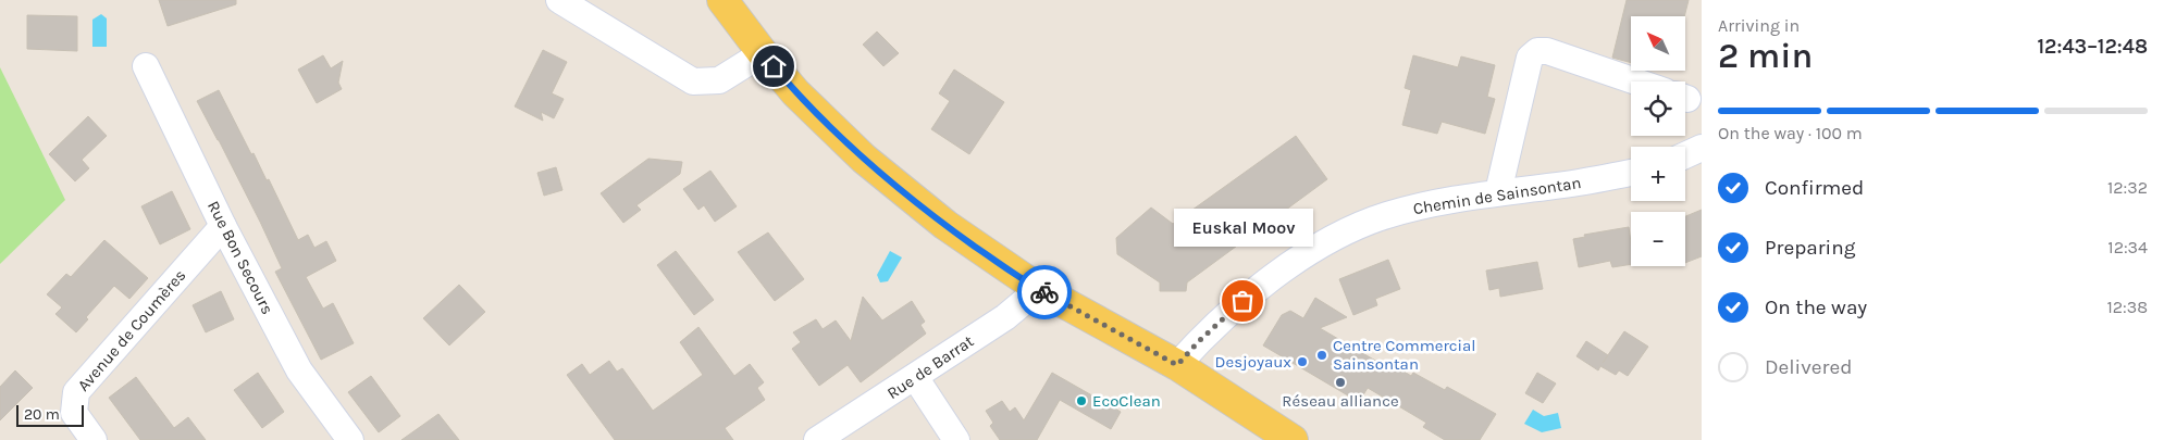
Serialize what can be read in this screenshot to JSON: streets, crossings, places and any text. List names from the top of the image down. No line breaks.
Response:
{"streets":{"street":["Chemin de Sainsontan","Rue Bon Secours","Avenue de Coumères","Rue de Barrat"]},"crossings":[["Rue Bon Secours","Avenue de Coumères"]],"places":["Euskal Moov","Centre Commercial Sainsontan","Desjoyaux","Réseau alliance","EcoClean"],"scale_bar":"20 m","north":"top left","page":{"heading":["2 min","Arriving in","12:43–12:48"],"map_buttons":["+","−"],"bar":"On the way · 100 m","list":[["Confirmed","12:32"],["Preparing","12:34"],["On the way","12:38"],"Delivered"],"bubble":"Euskal Moov","scale":"20 m"}}
